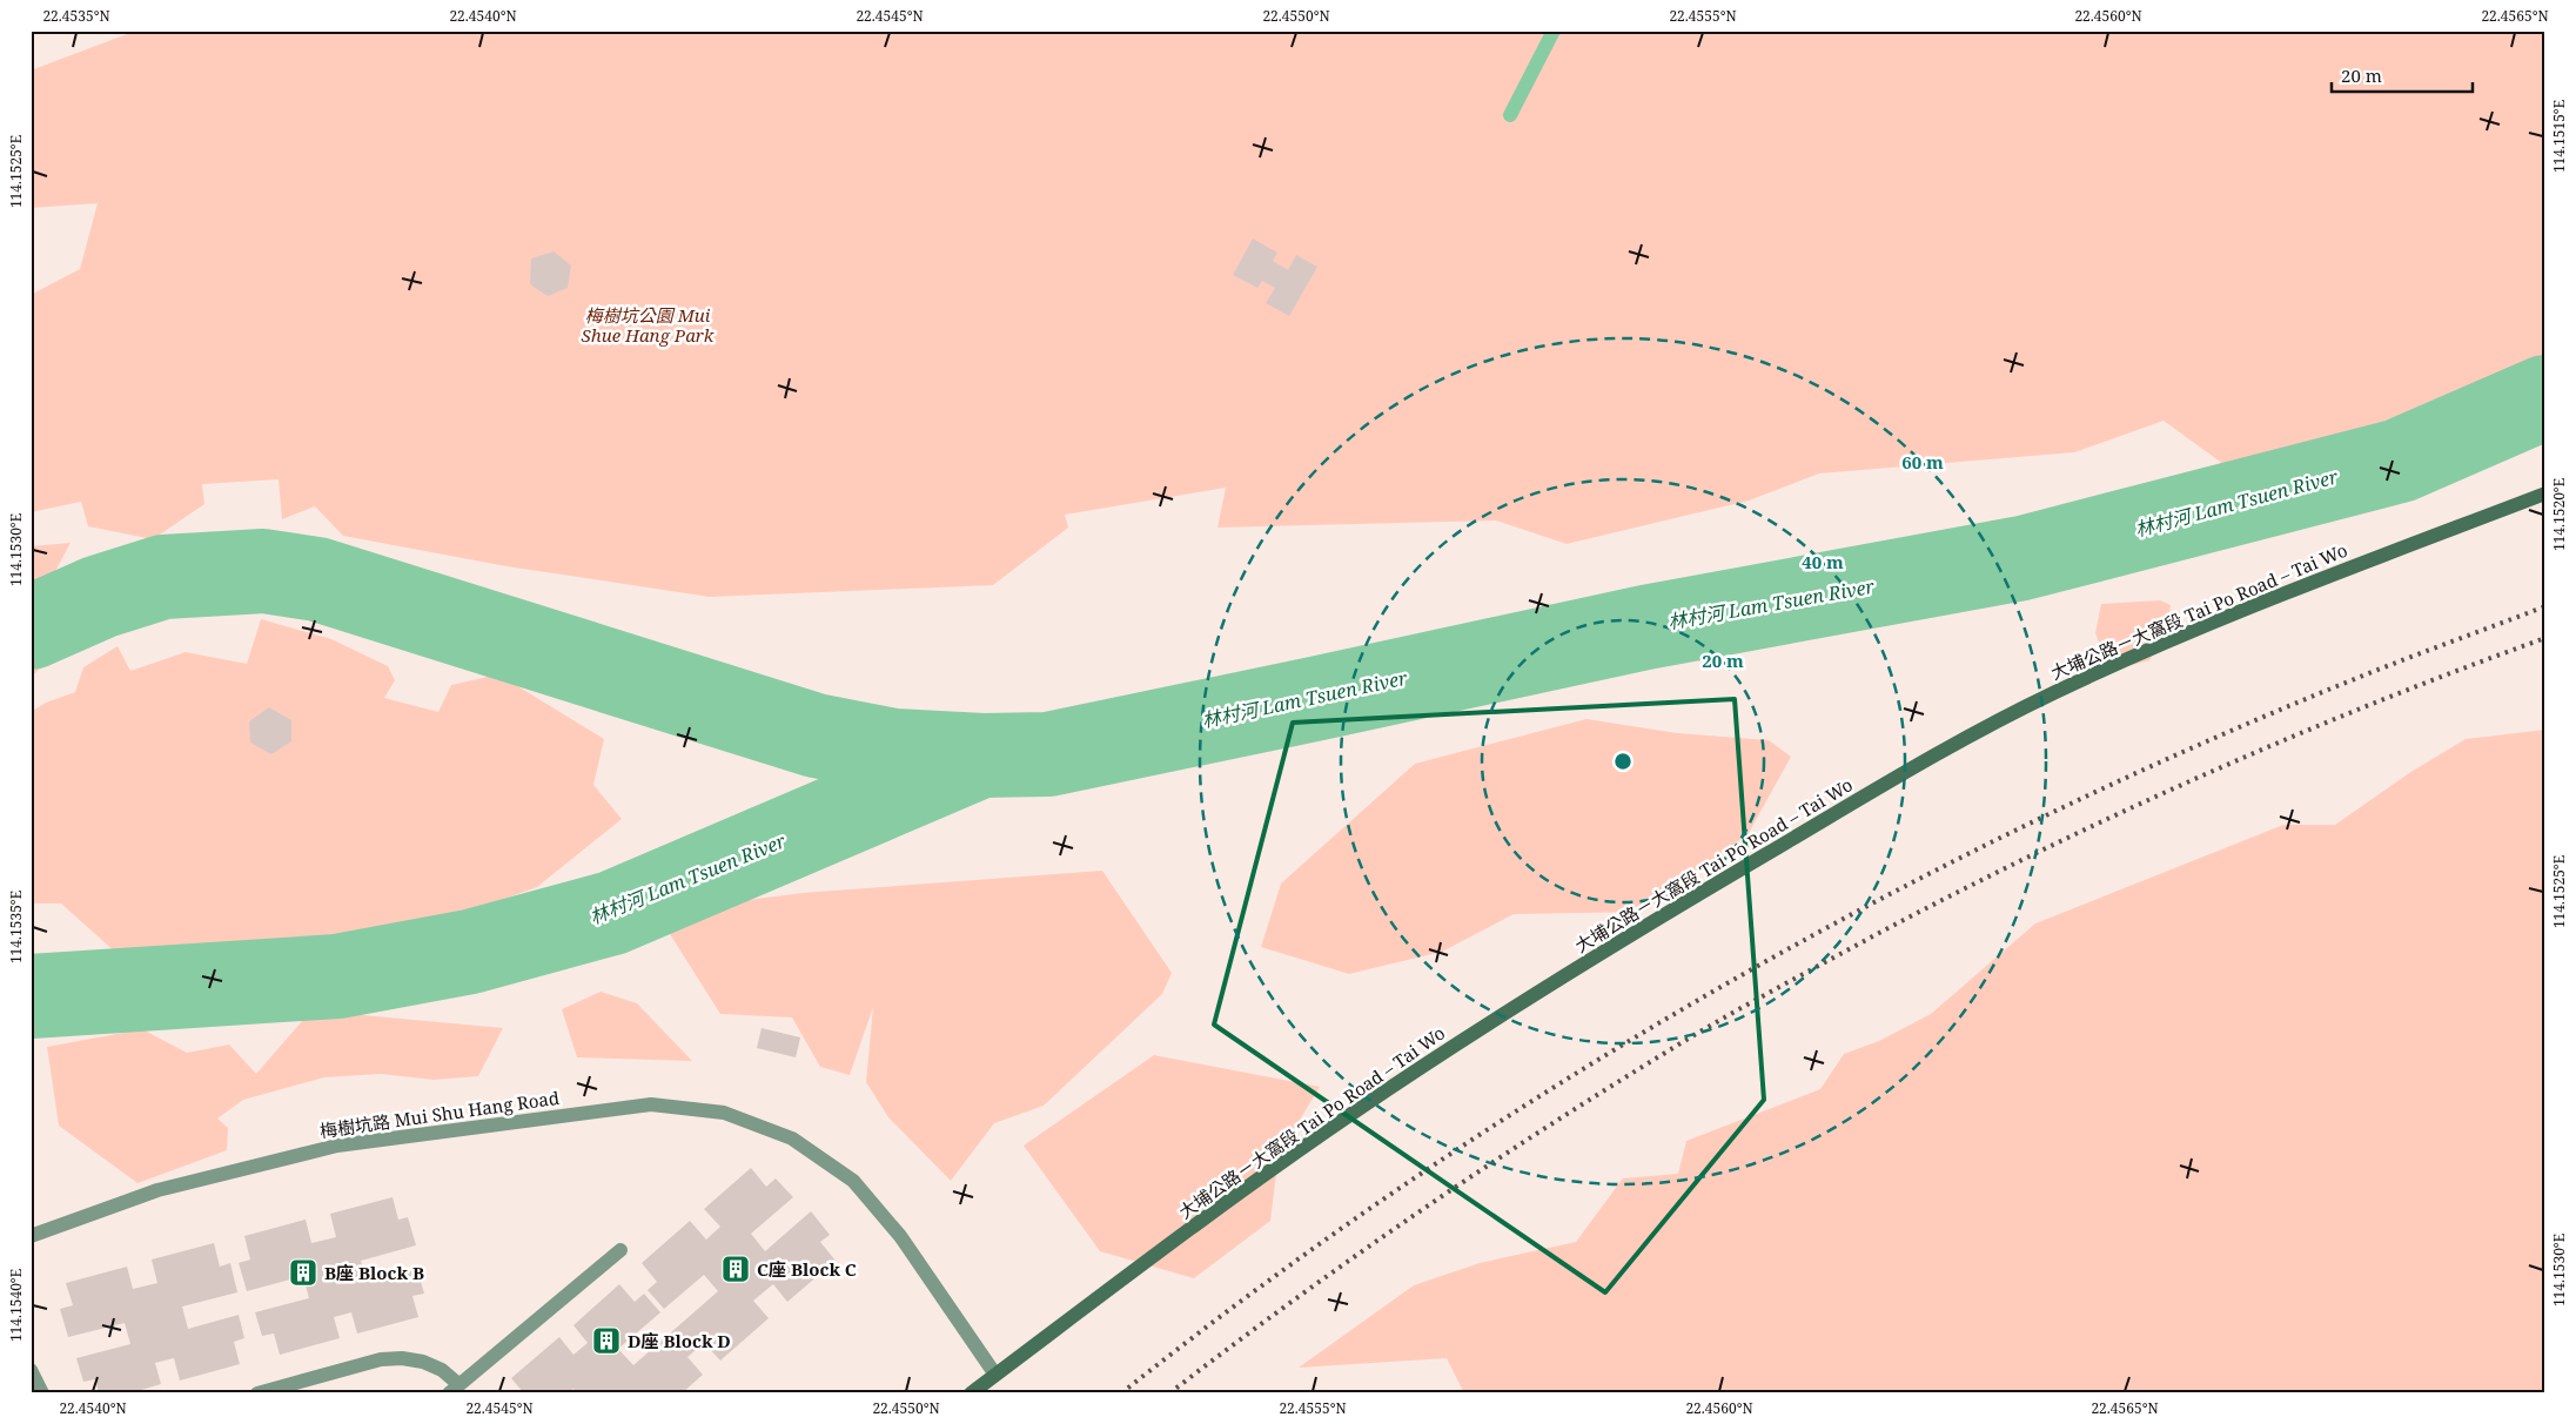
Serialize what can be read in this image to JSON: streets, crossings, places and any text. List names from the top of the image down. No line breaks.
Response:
{"streets":{"main road":["大埔公路－大窩段 Tai Po Road – Tai Wo"],"street":["梅樹坑路 Mui Shu Hang Road"]},"crossings":[["大埔公路－大窩段 Tai Po Road – Tai Wo","梅樹坑路 Mui Shu Hang Road"]],"water":["林村河 Lam Tsuen River"],"parks":["梅樹坑公園 Mui Shue Hang Park"],"places":{"building":["C座 Block C","B座 Block B","D座 Block D"]},"scale_bar":"20 m","coordinates":["22.4535°N","22.4540°N","22.4545°N","22.4550°N","22.4555°N","22.4560°N","22.4565°N","114.1515°E","114.1525°E","114.1520°E","114.1530°E","114.1535°E","114.1540°E"],"rings":["60 m","40 m","20 m"]}
